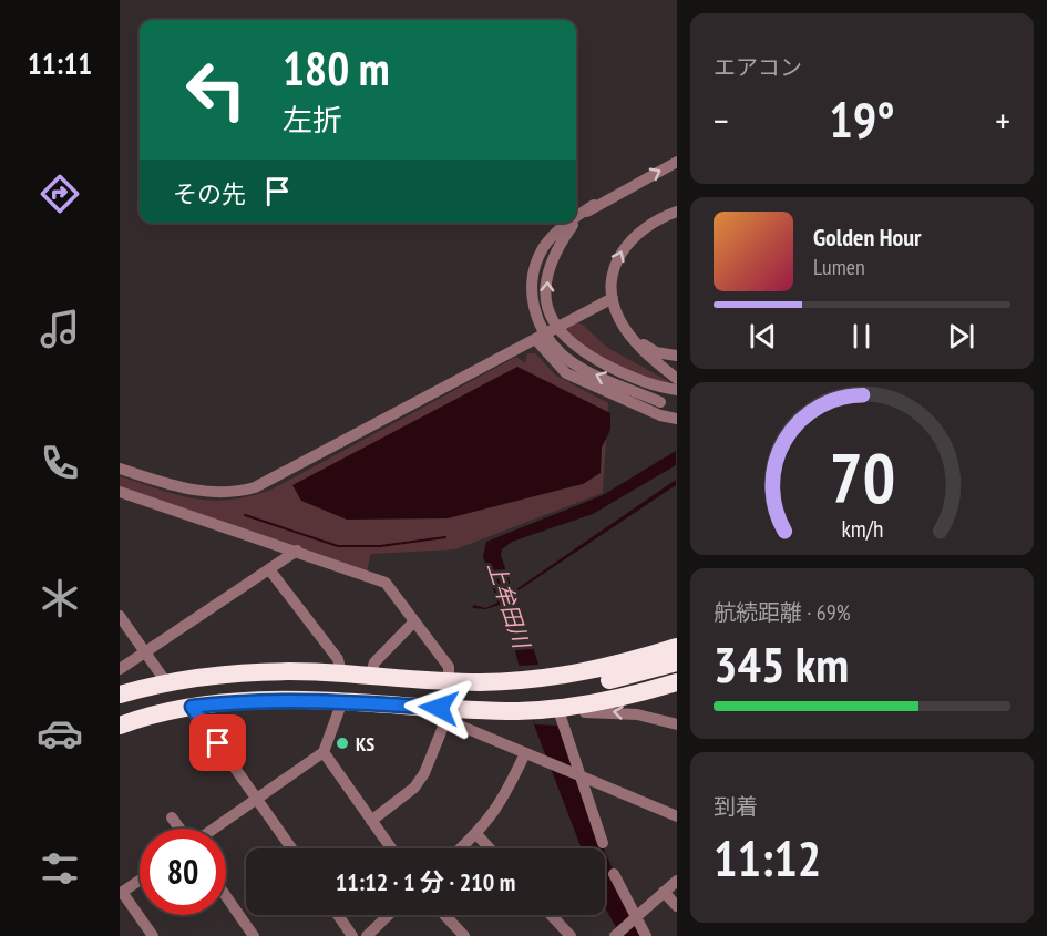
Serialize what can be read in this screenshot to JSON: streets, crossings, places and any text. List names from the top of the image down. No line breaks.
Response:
{"water":["上牟田川"],"places":["KS"],"page":{"tabs":"11:11","tile":["エアコン",["航続距離 · 69%","345 km"],["到着","11:12"]],"turn":["180 m","左折"],"heat":["−","19°","+"],"then":"その先","song":["Golden Hour","Lumen"],"limit":"80","trip":"11:12 · 1 分 · 210 m","gauge":["70","km/h"]}}
